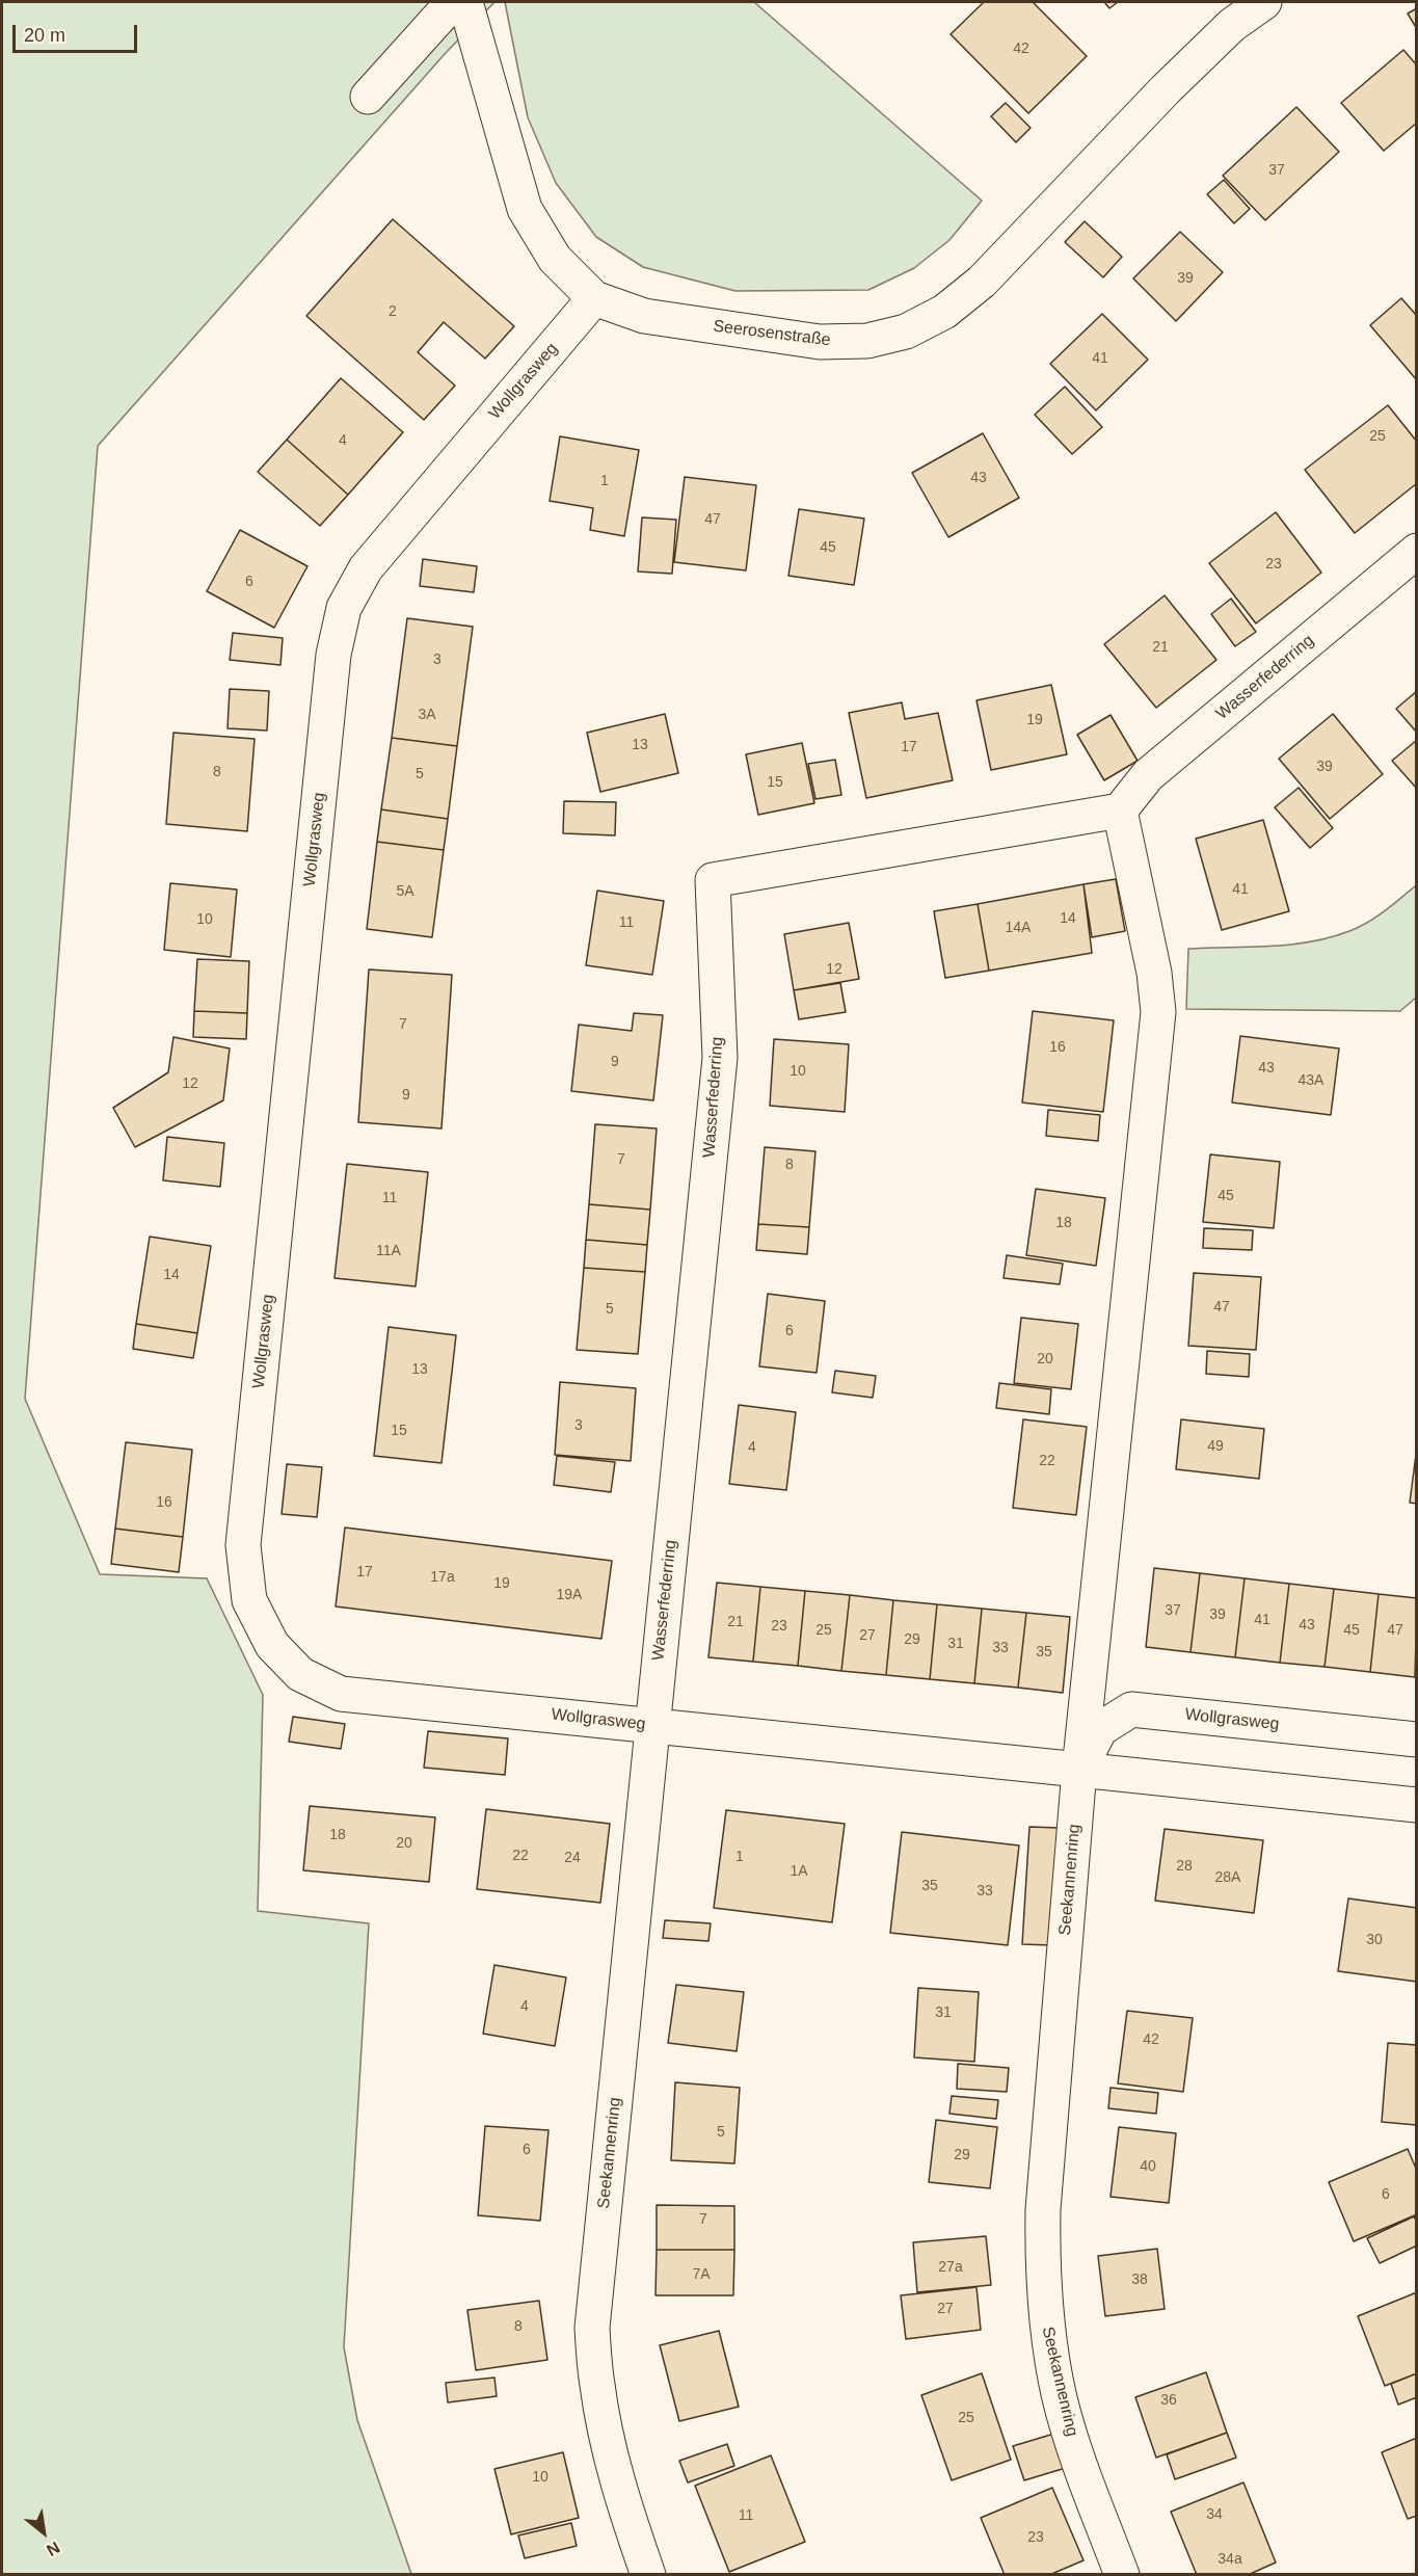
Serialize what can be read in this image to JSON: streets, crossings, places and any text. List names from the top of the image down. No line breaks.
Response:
{"streets":{"street":["Seerosenstraße","Wollgrasweg","Wasserfederring","Seekannenring"]},"crossings":[["Seerosenstraße","Wollgrasweg"],["Wollgrasweg","Wasserfederring"],["Wollgrasweg","Seekannenring"],["Wasserfederring","Seekannenring"]],"house_numbers":["42","37","39","2","41","25","4","43","1","47","45","23","6","21","3","3A","19","13","17","39","8","5","15","41","5A","14","10","11","14A","12","7","16","9","43","10","43A","12","9","7","8","45","11","18","11A","14","47","5","6","20","13","3","15","49","4","22","16","17","17a","19","19A","37","39","41","21","43","23","25","45","47","27","29","31","33","35","18","20","22","1","24","28","1A","28A","35","33","30","4","31","42","5","6","29","40","6","7","27a","7A","38","27","8","36","25","10","34","11","23","34a"],"scale_bar":"20 m","north":"bottom right"}
